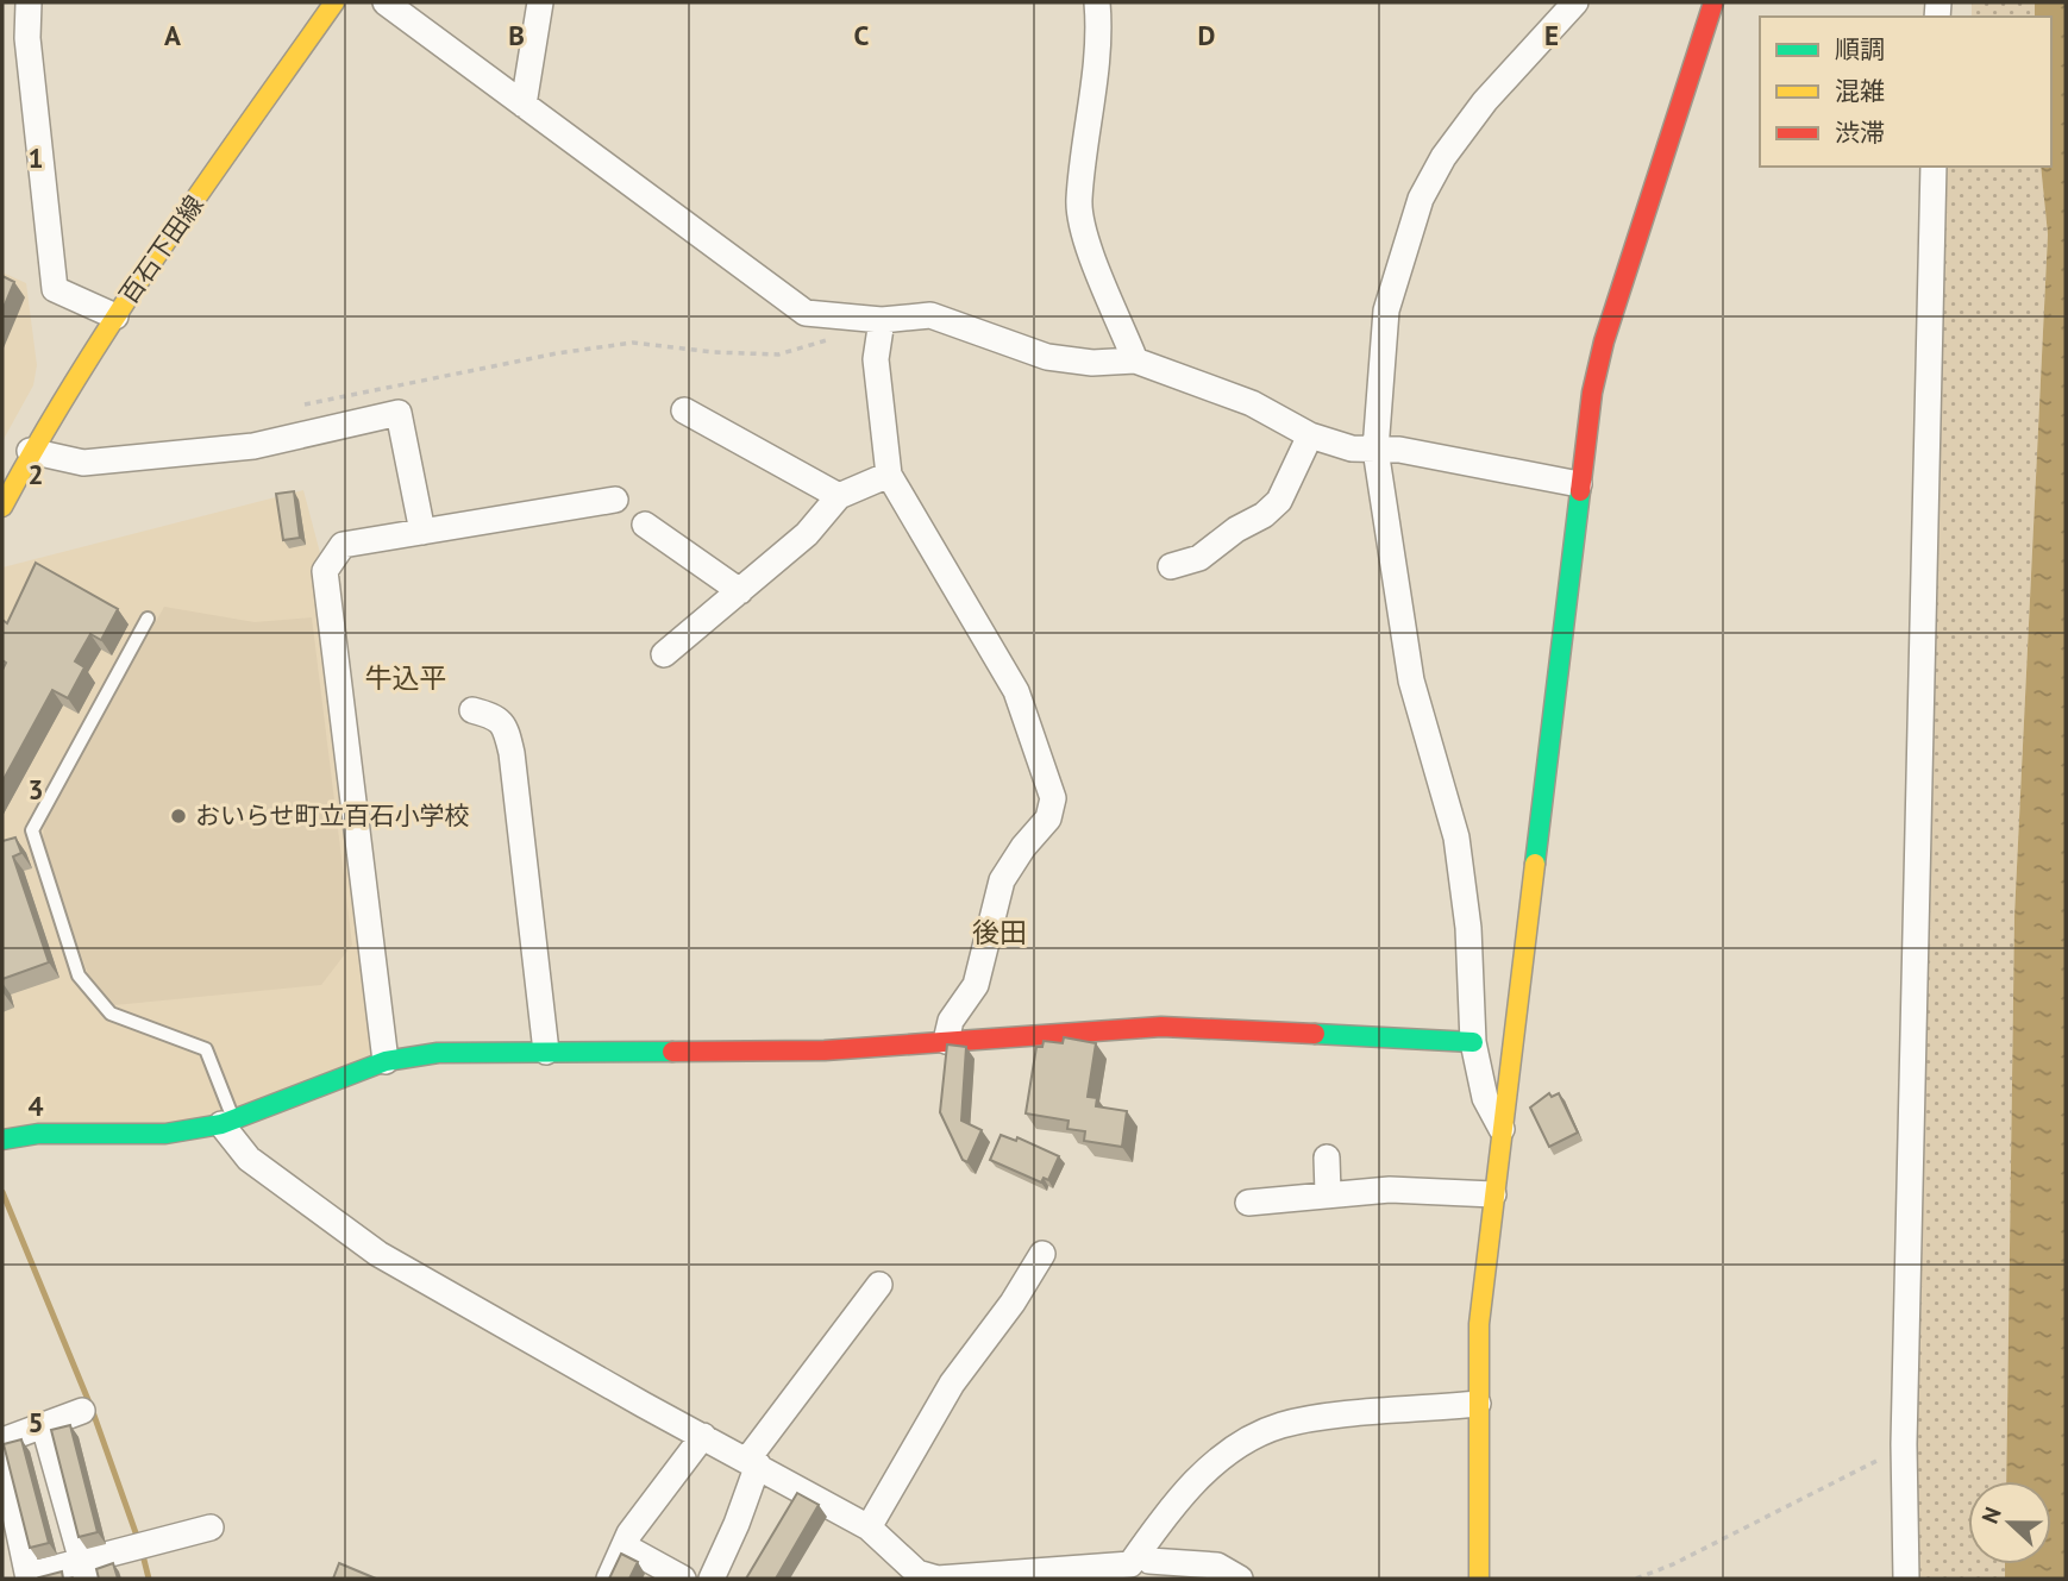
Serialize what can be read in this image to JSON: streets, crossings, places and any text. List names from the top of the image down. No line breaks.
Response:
{"streets":{"street":["百石下田線"]},"districts":["牛込平","後田"],"places":["おいらせ町立百石小学校"],"legend":["順調","混雑","渋滞"],"north":"left","grid":{"columns":["A","B","C","D","E"],"rows":["1","2","3","4","5"]}}
